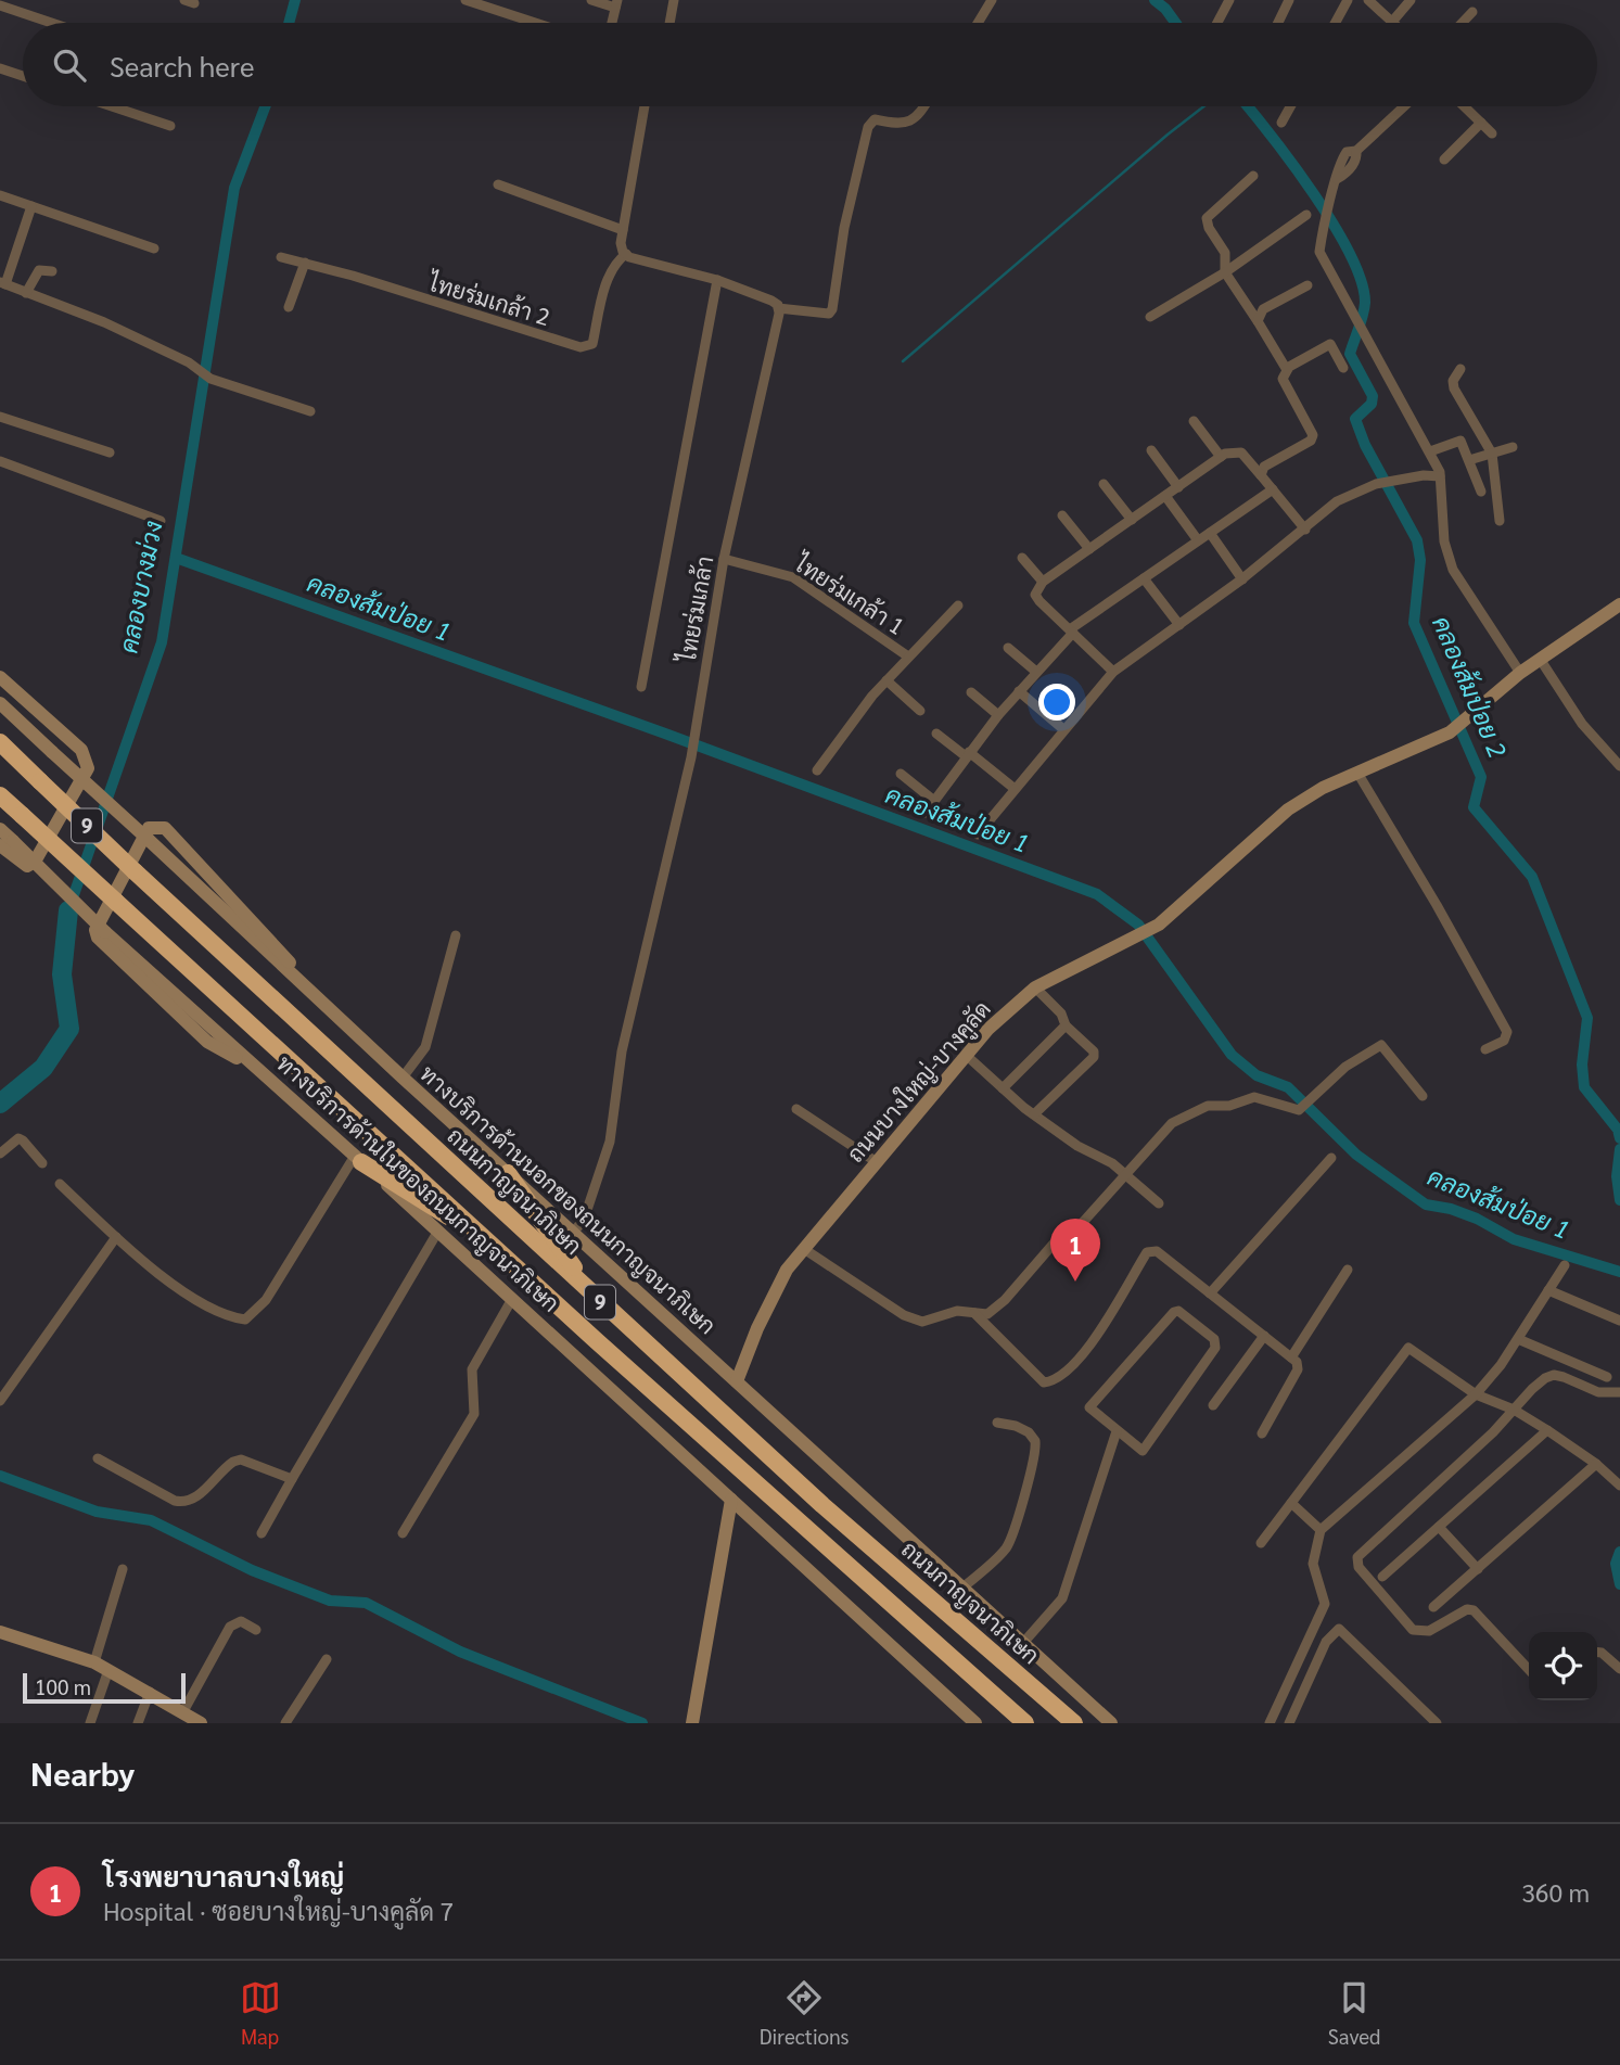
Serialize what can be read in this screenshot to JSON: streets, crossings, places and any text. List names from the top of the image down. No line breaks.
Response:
{"streets":{"highway":["9","ถนนกาญจนาภิเษก"],"main road":["ถนนบางใหญ่-บางคูลัด","ทางบริการด้านในของถนนกาญจนาภิเษก","ทางบริการด้านนอกของถนนกาญจนาภิเษก"],"street":["ไทยร่มเกล้า 2","ไทยร่มเกล้า 1","ไทยร่มเกล้า"]},"crossings":[["ไทยร่มเกล้า 1","ไทยร่มเกล้า"],["ไทยร่มเกล้า","ทางบริการด้านนอกของถนนกาญจนาภิเษก"],["ถนนบางใหญ่-บางคูลัด","ทางบริการด้านนอกของถนนกาญจนาภิเษก"]],"water":["คลองบางม่วง","คลองส้มป่อย 1","คลองส้มป่อย 2"],"scale_bar":"100 m","page":{"search":"Search here","pins":"1","scale":"100 m","heading":"Nearby","list":[{"mark":"1","name":"โรงพยาบาลบางใหญ่","note":"Hospital · ซอยบางใหญ่-บางคูลัด 7","value":"360 m"}],"nav":["Map","Directions","Saved"]}}
